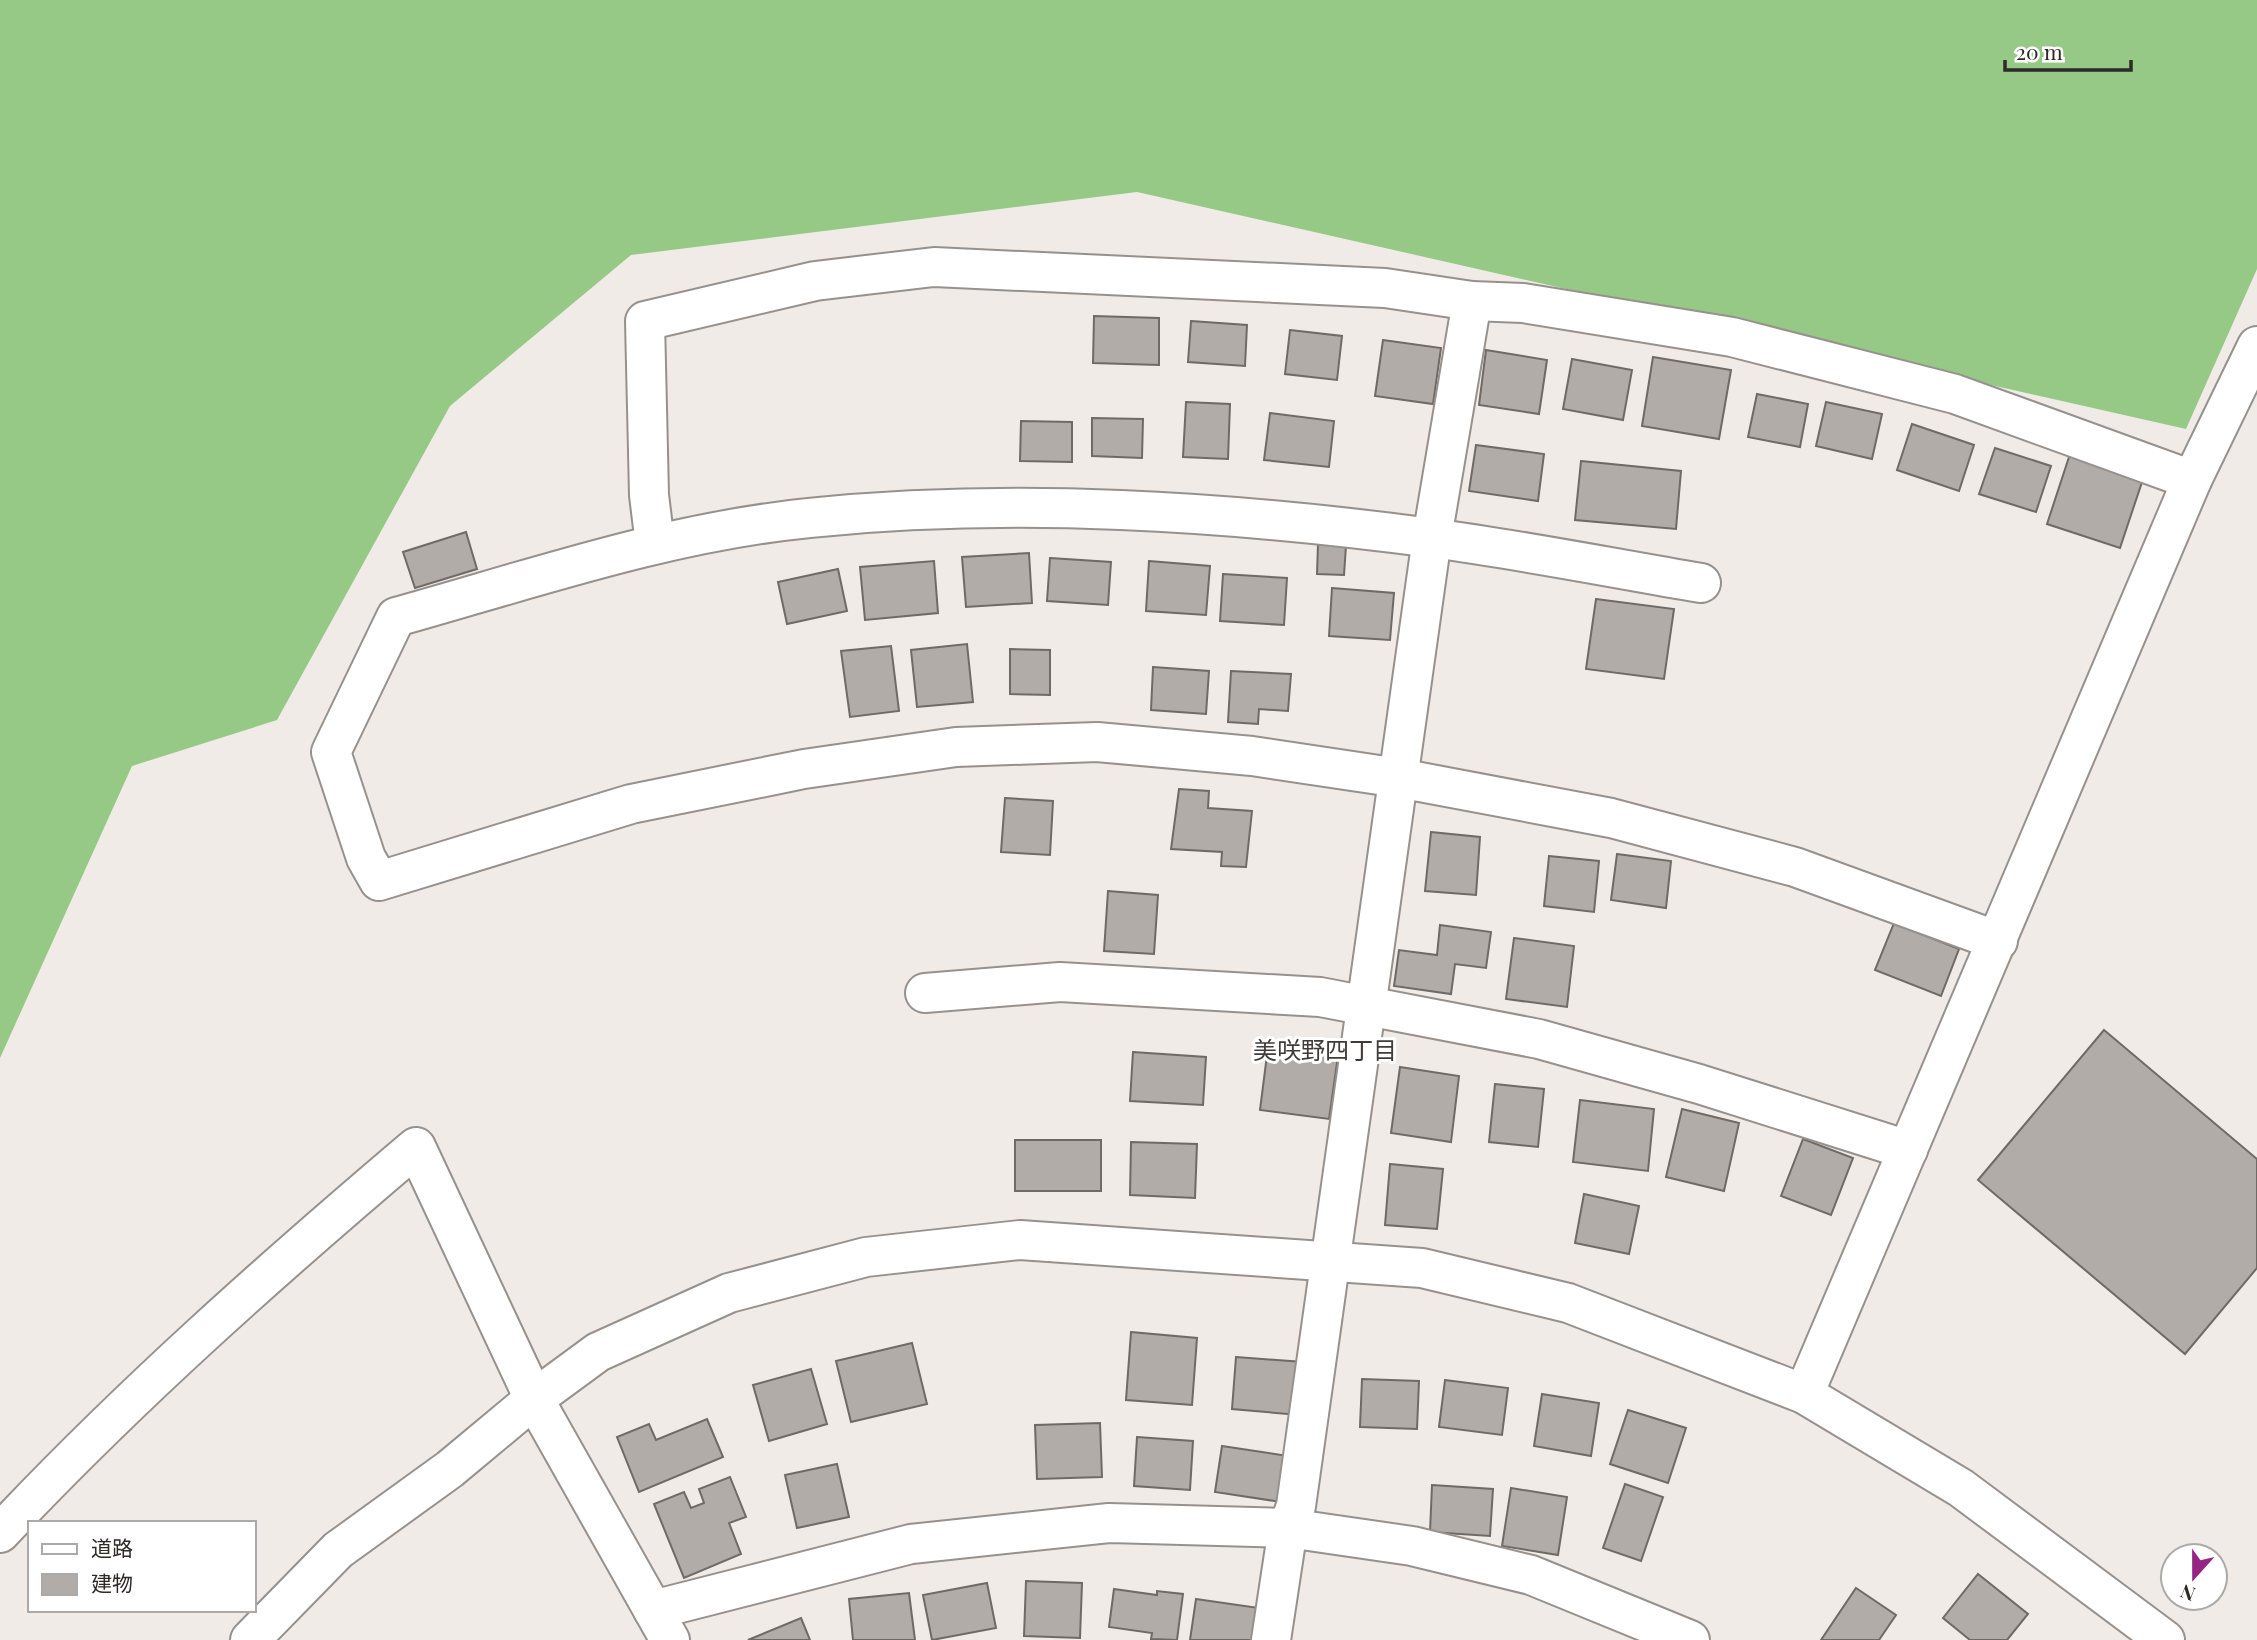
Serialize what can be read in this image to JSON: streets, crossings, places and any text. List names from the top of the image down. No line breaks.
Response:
{"districts":["美咲野四丁目"],"legend":["道路","建物"],"scale_bar":"20 m","north":"bottom"}
